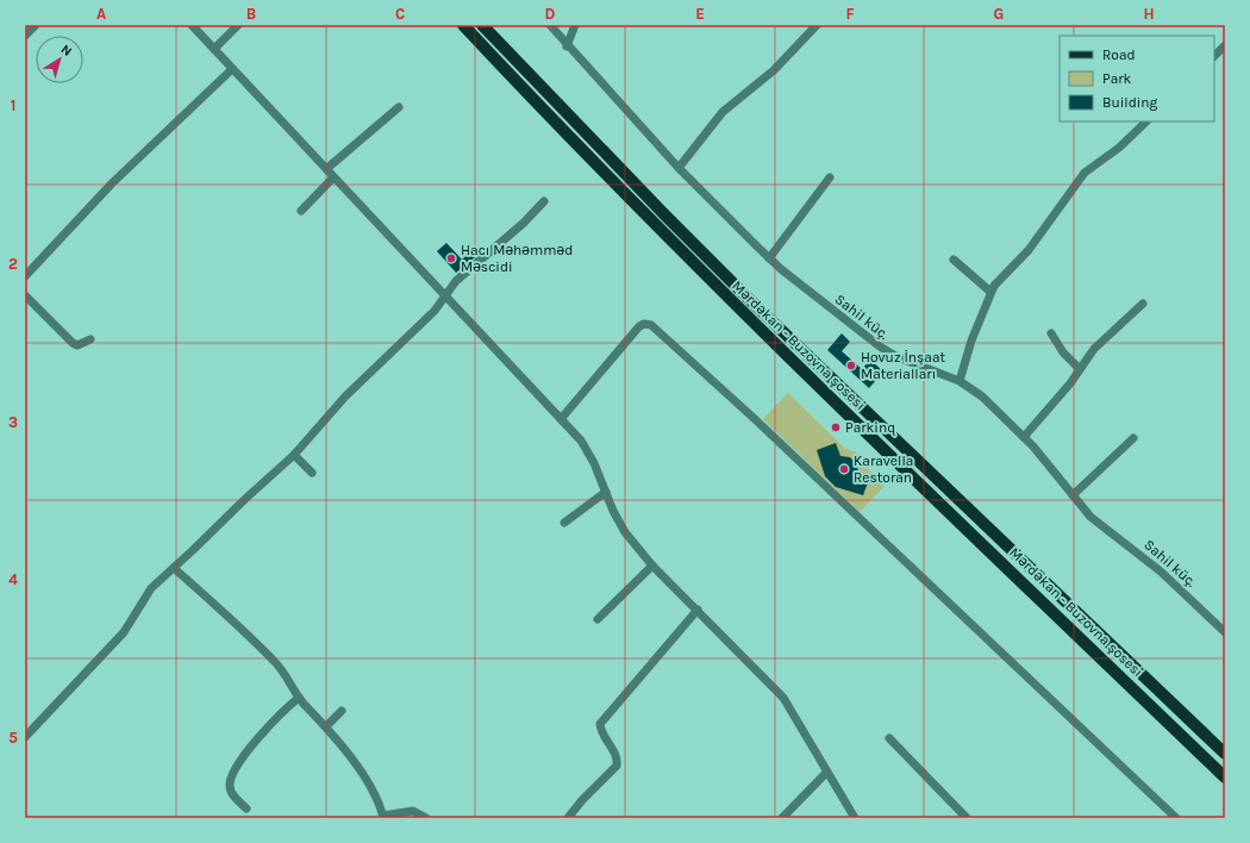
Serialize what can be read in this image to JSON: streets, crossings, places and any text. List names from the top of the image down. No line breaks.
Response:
{"streets":{"main road":["Mərdəkan - Buzovna şosesi"],"street":["Sahil küç."]},"places":["Hacı Məhəmməd Məscidi","Hovuz İnşaat Materialları","Parkinq","Karavella Restoran"],"legend":["Road","Park","Building"],"north":"top right","grid":{"columns":["A","B","C","D","E","F","G","H"],"rows":["1","2","3","4","5"]}}
